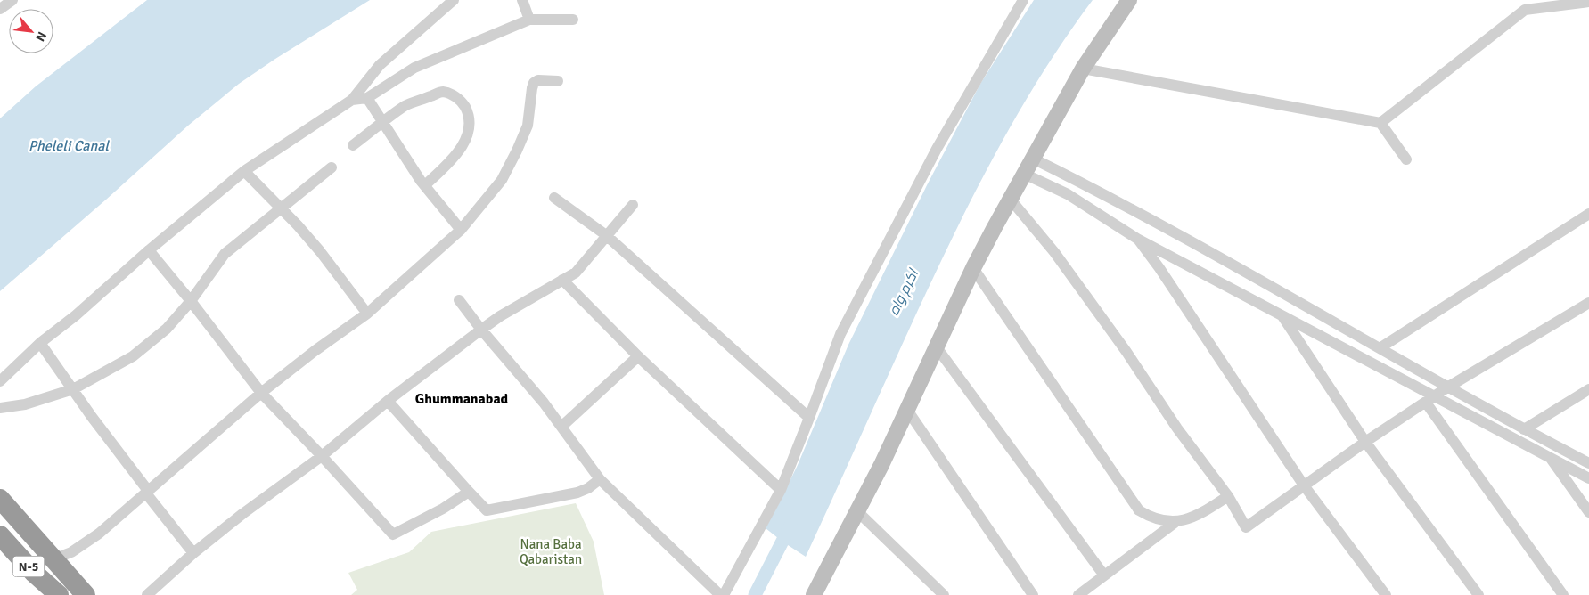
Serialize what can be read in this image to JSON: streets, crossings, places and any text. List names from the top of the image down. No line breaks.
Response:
{"streets":{"highway":["N-5"]},"districts":["Ghummanabad"],"water":["Pheleli Canal","اکرم واہ"],"parks":["Nana Baba Qabaristan"],"north":"bottom right"}
